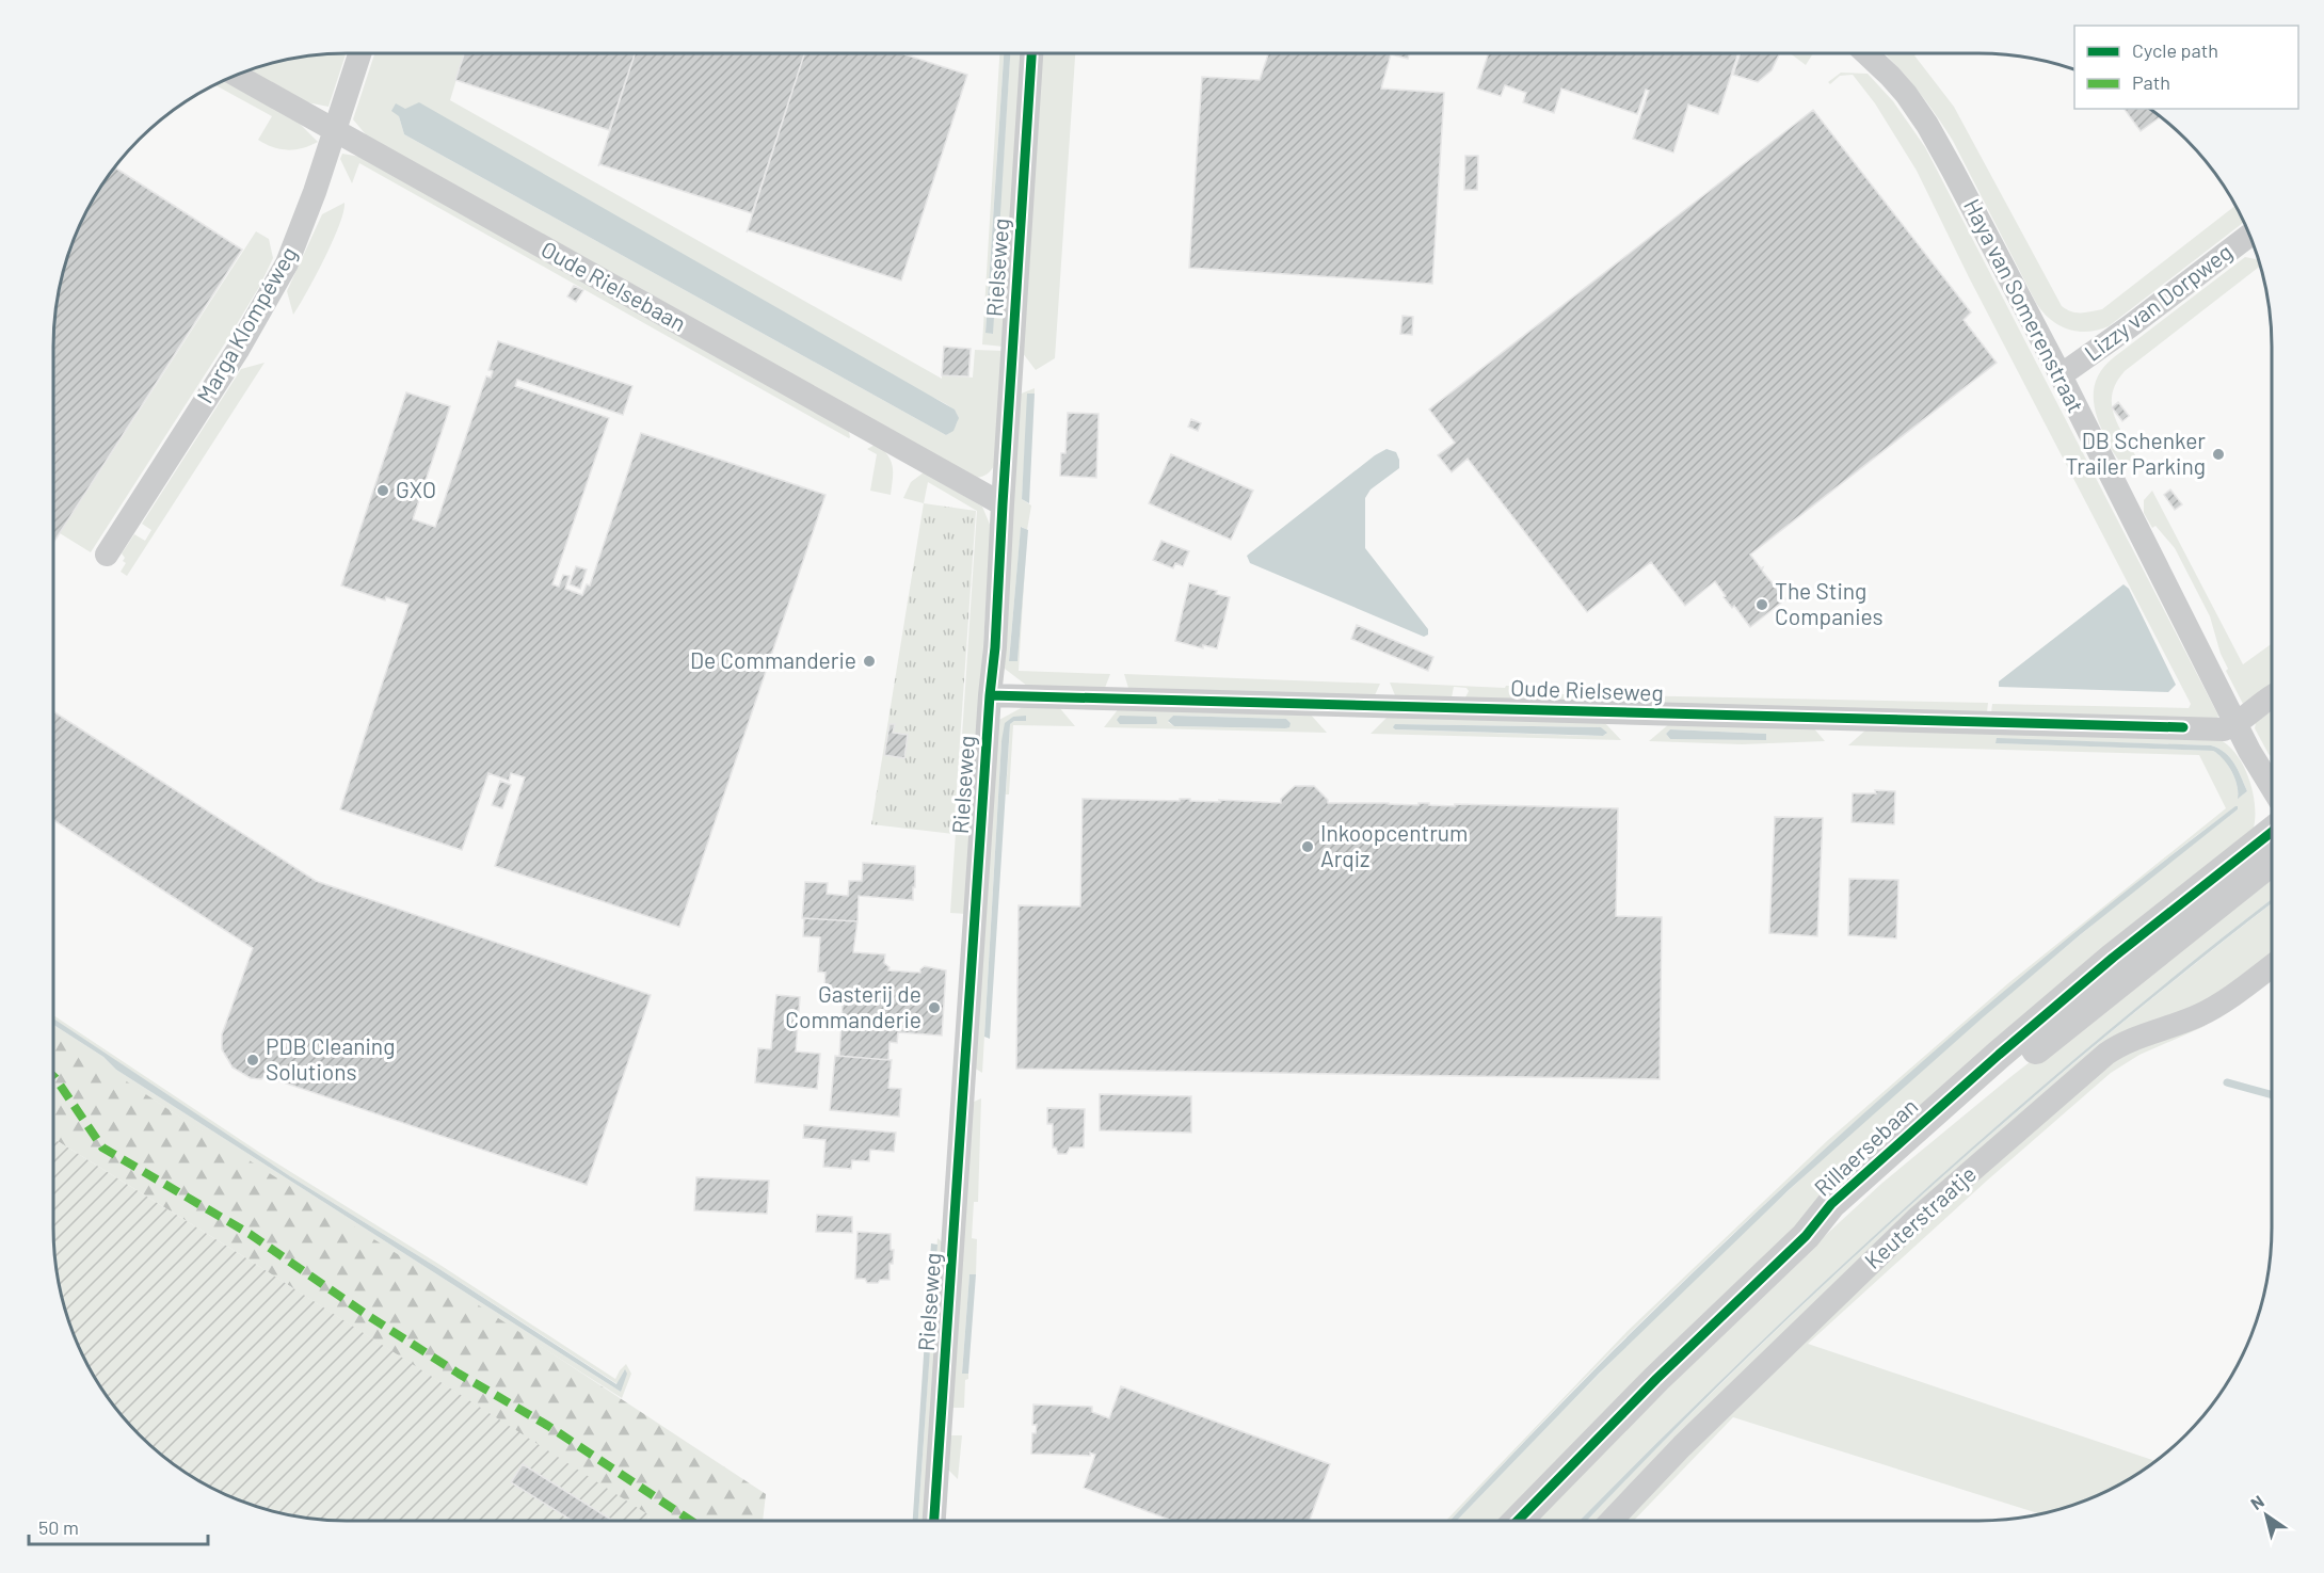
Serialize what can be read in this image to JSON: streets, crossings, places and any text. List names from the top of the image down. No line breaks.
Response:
{"streets":{"street":["Rielseweg","Oude Rielsebaan","Lizzy van Dorpweg","Haya van Somerenstraat","Marga Klompéweg","Oude Rielseweg","Rillaersebaan","Keuterstraatje"]},"crossings":[["Rielseweg","Oude Rielsebaan"],["Rielseweg","Oude Rielseweg"],["Oude Rielsebaan","Marga Klompéweg"],["Lizzy van Dorpweg","Haya van Somerenstraat"],["Haya van Somerenstraat","Oude Rielseweg"]],"places":["DB Schenker Trailer Parking","GXO","The Sting Companies","De Commanderie","Inkoopcentrum Arqiz","Gasterij de Commanderie","PDB Cleaning Solutions"],"legend":["Cycle path","Path"],"scale_bar":"50 m","north":"top left"}
